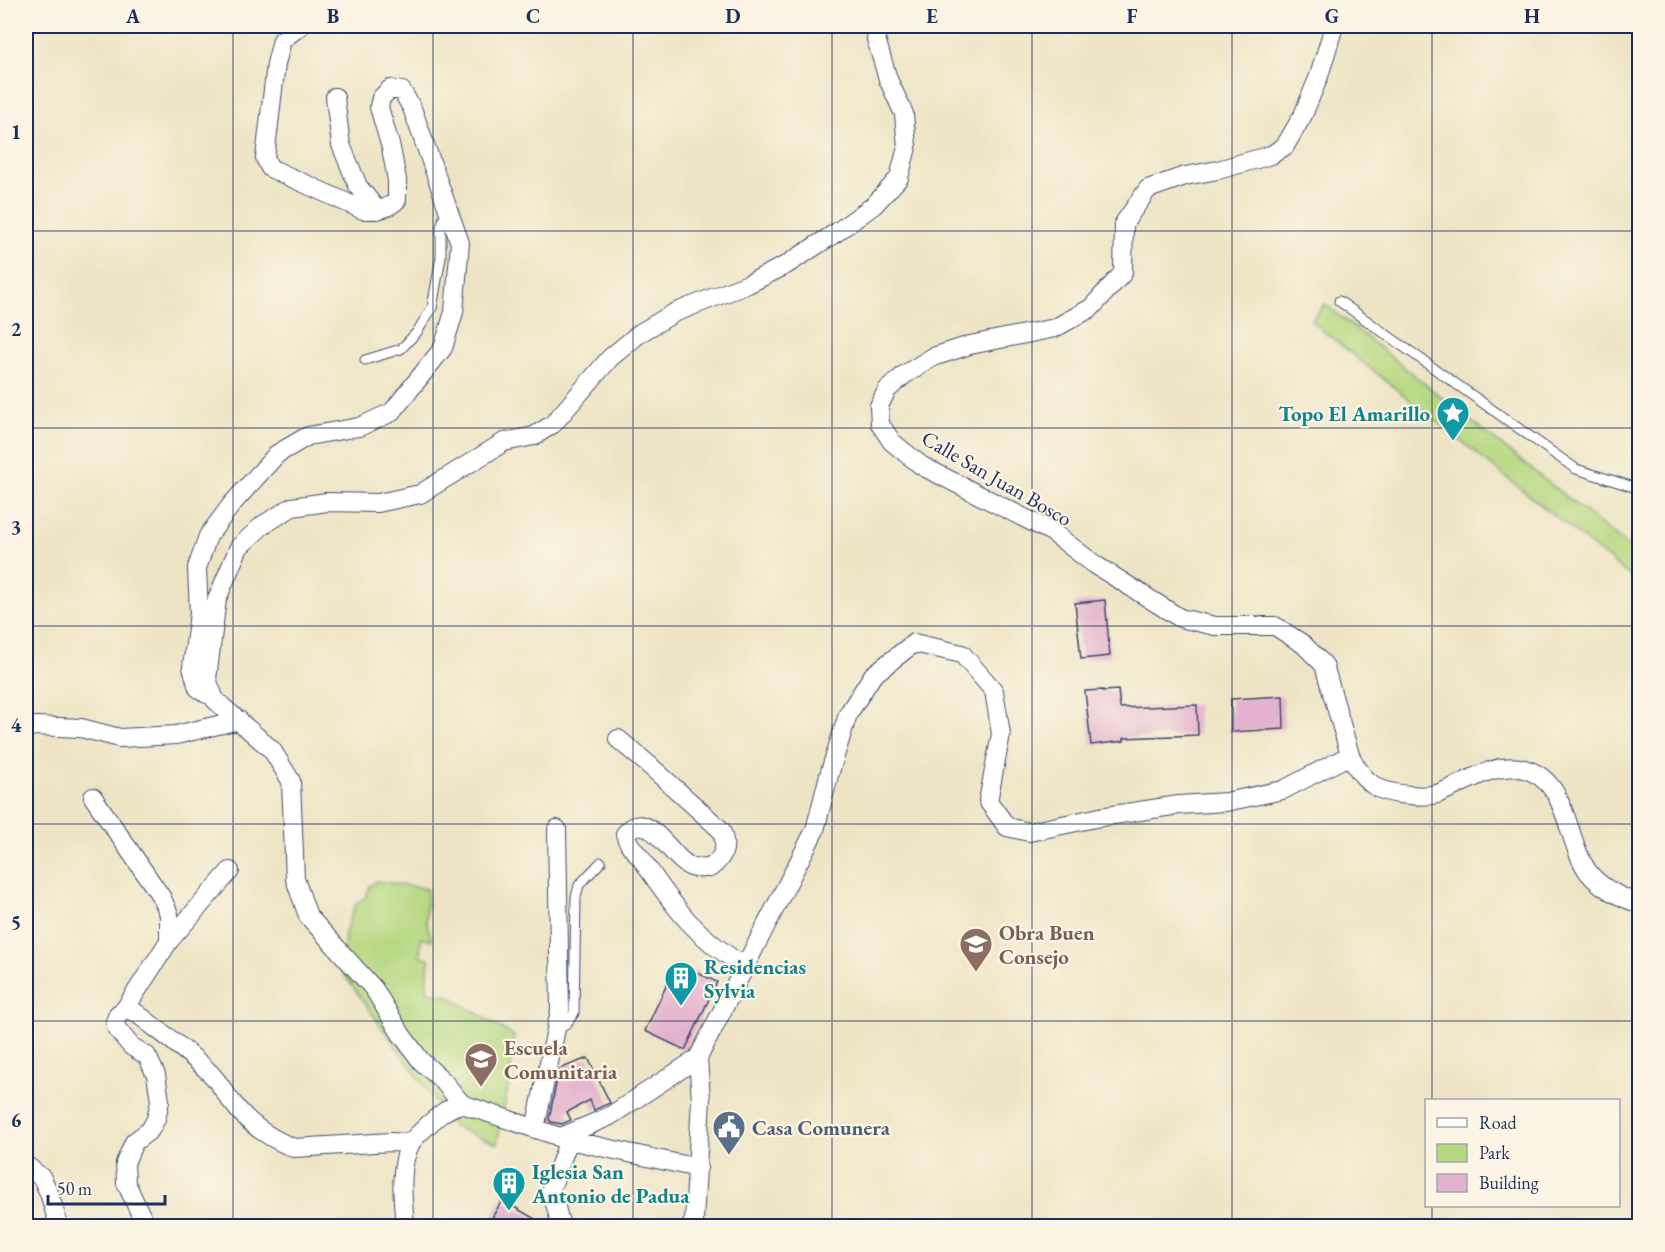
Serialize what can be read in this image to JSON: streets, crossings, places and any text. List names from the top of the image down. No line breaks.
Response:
{"streets":{"street":["Calle San Juan Bosco"]},"places":{"place":["Topo El Amarillo"],"school or university":["Obra Buen Consejo","Escuela Comunitaria"],"building":["Residencias Sylvia","Iglesia San Antonio de Padua"],"public building":["Casa Comunera"]},"legend":["Road","Park","Building"],"scale_bar":"50 m","grid":{"columns":["A","B","C","D","E","F","G","H"],"rows":["1","2","3","4","5","6"]}}
